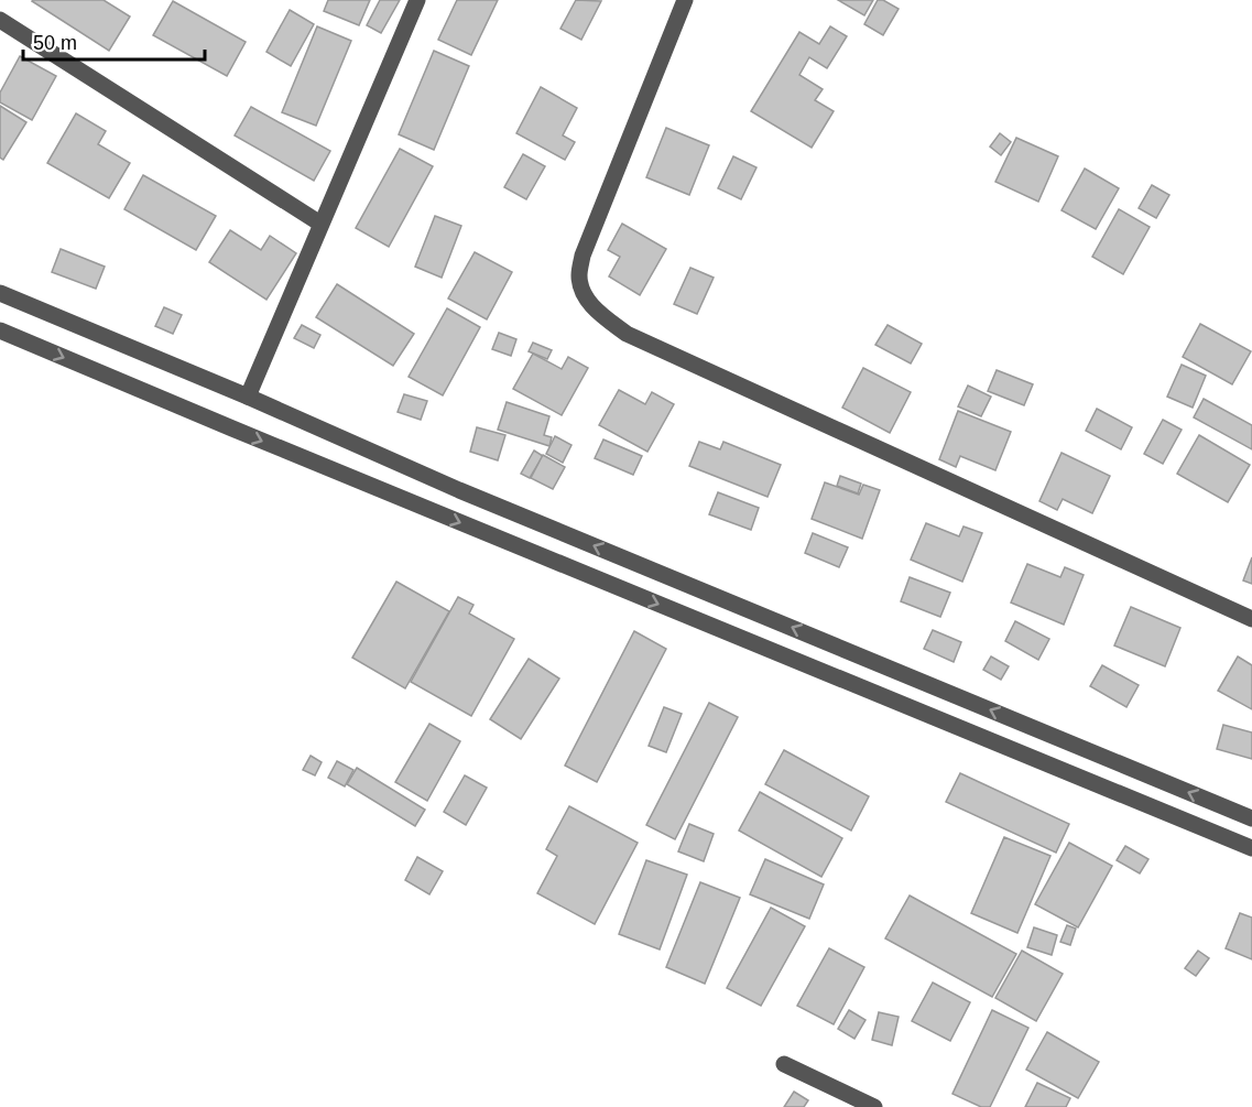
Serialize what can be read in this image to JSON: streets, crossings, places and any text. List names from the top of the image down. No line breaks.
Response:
{"scale_bar":"50 m"}
